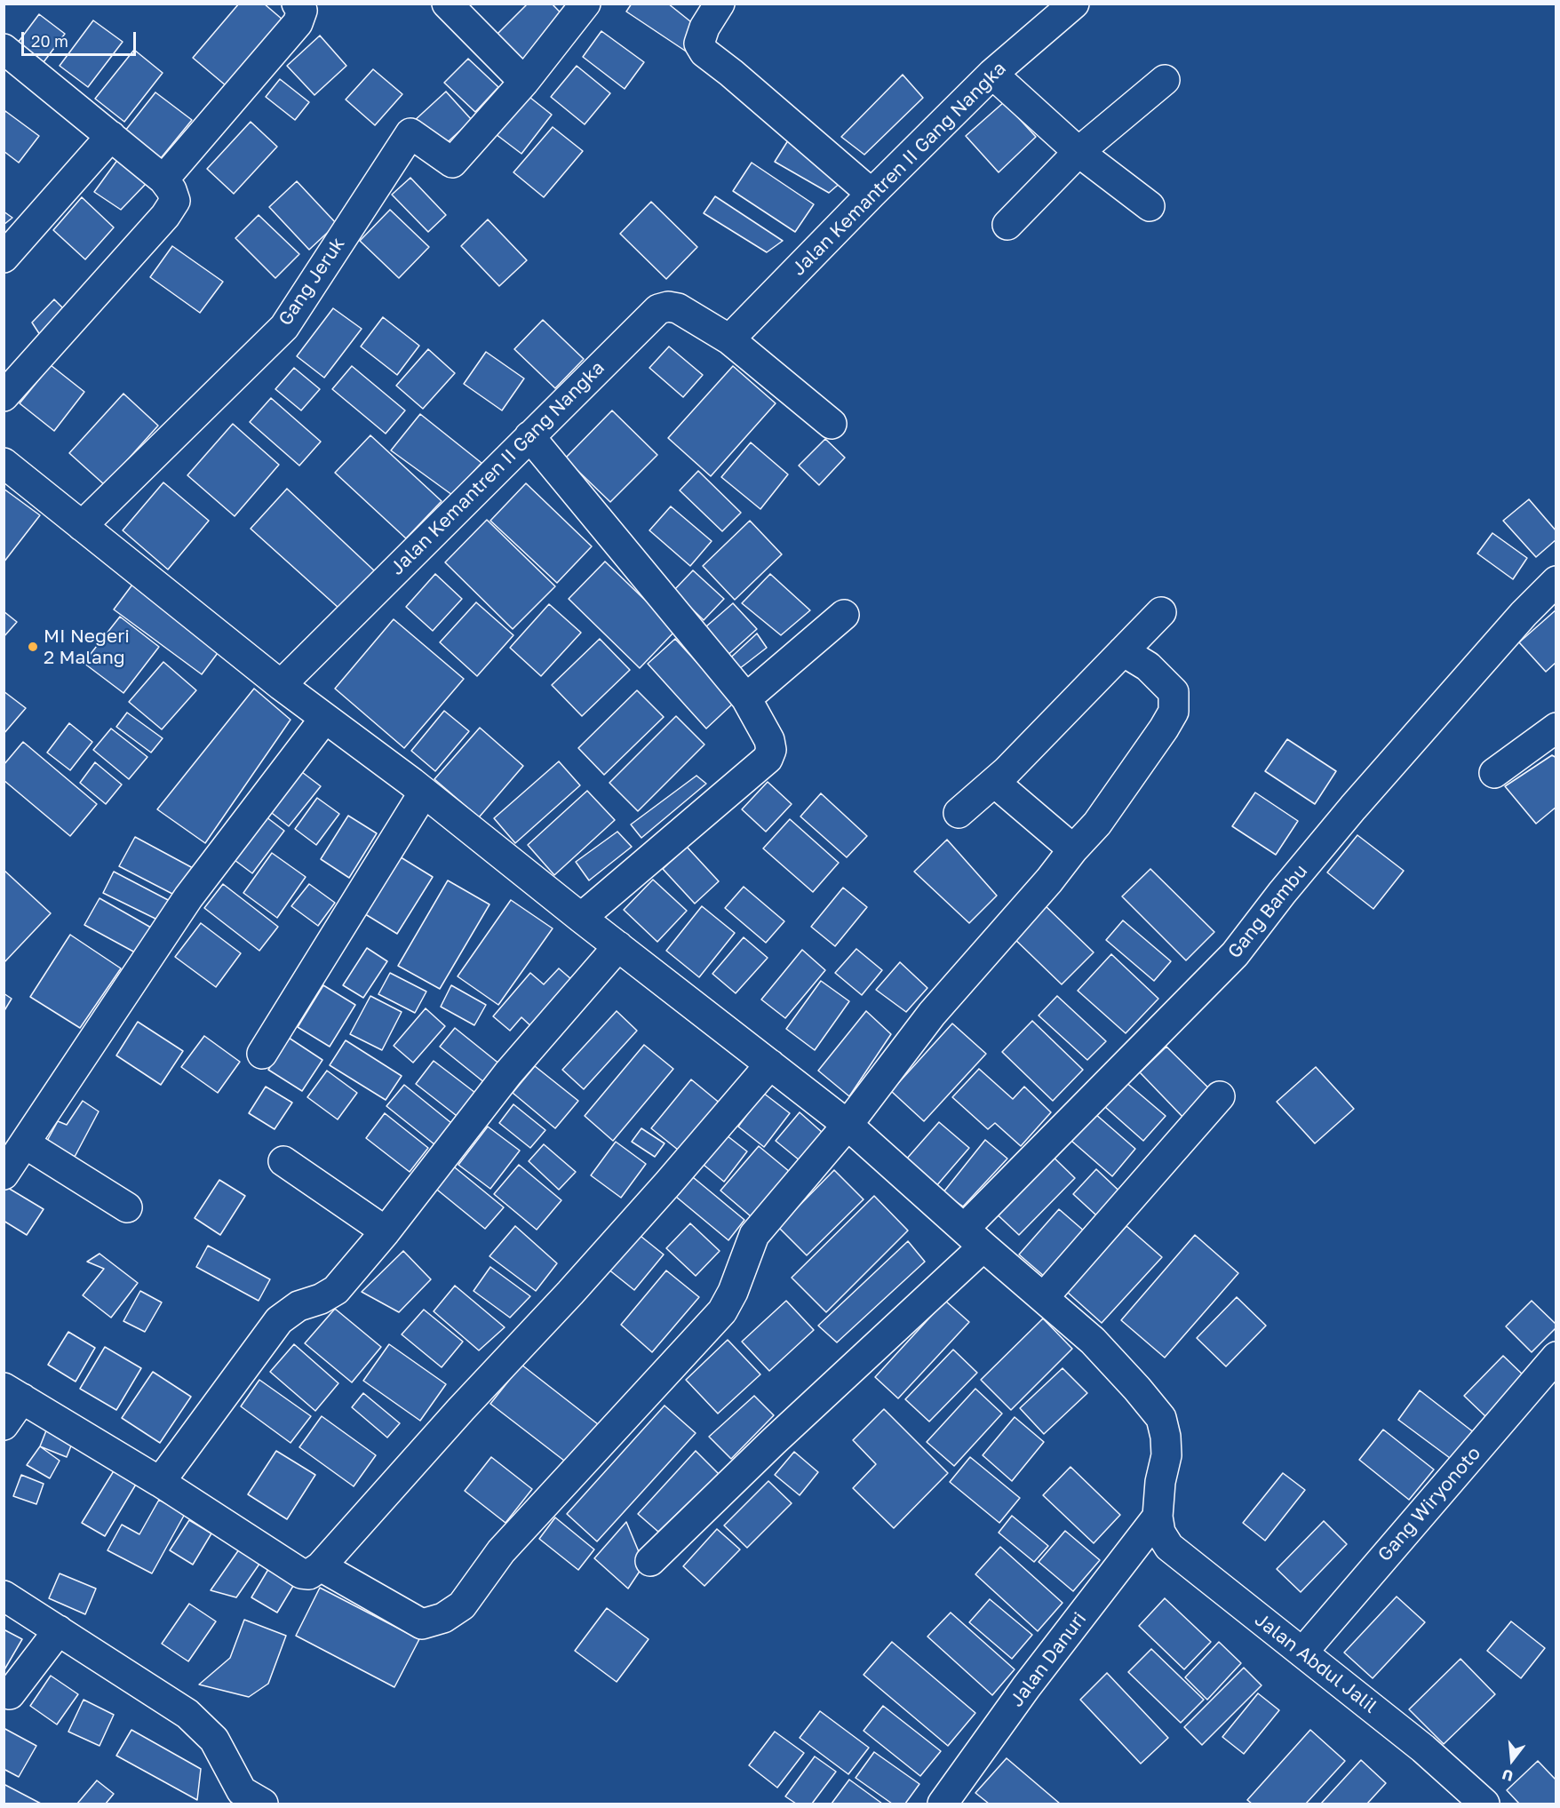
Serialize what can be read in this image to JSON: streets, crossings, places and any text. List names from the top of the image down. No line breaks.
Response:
{"streets":{"street":["Jalan Kemantren II Gang Nangka","Gang Jeruk","Gang Bambu","Gang Wiryonoto","Jalan Danuri","Jalan Abdul Jalil"]},"crossings":[["Gang Wiryonoto","Jalan Abdul Jalil"],["Jalan Danuri","Jalan Abdul Jalil"]],"places":["MI Negeri 2 Malang"],"scale_bar":"20 m","north":"bottom"}
